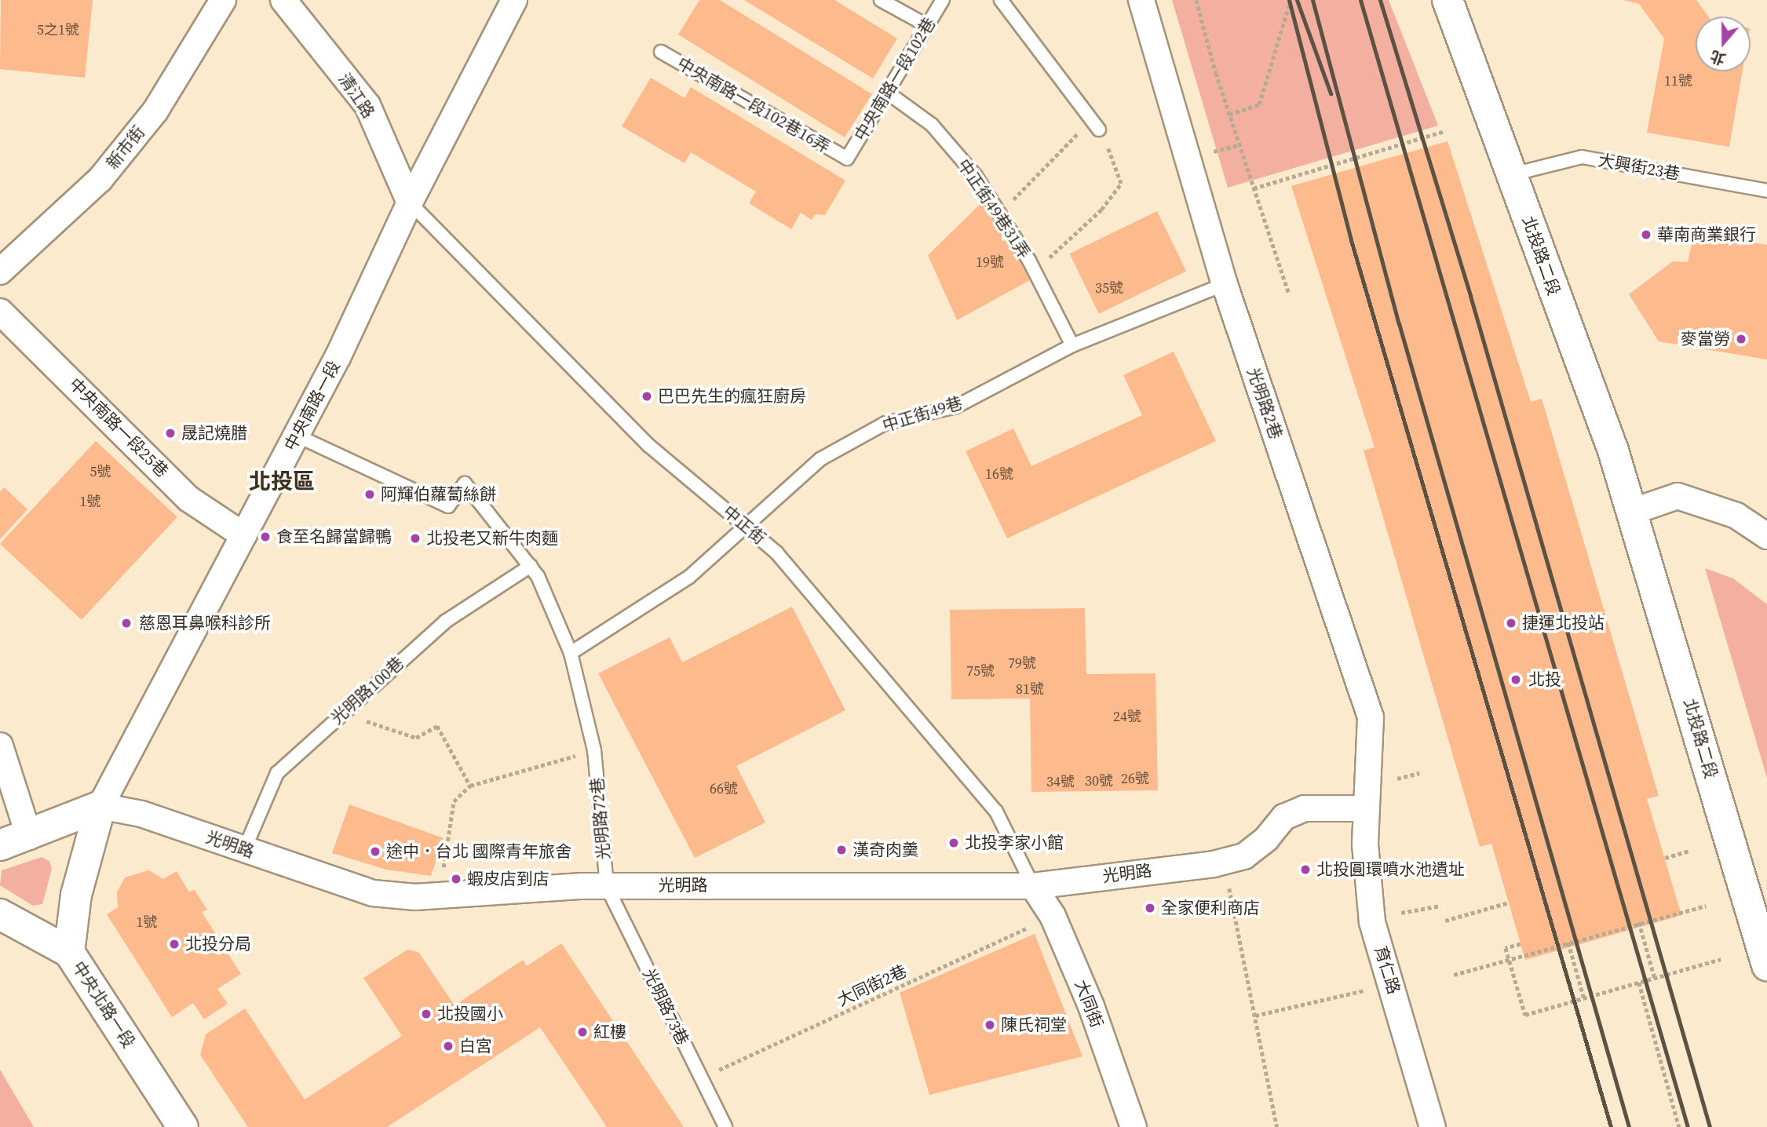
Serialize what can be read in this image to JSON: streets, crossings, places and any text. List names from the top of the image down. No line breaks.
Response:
{"streets":{"street":["清江路","新市街","北投路二段","光明路2巷","中央南路一段","中央南路一段25巷","光明路","育仁路","大同街","中央北路一段"],"lane":["中央南路一段102巷","中央南路一段102巷16弄","大興街23巷","中正街49巷31弄","中正街49巷","中正街","光明路100巷","光明路72巷","光明路73巷"],"path":["大同街2巷"]},"crossings":[["中央南路一段102巷","中央南路一段102巷16弄"],["中央南路一段102巷","中正街49巷31弄"],["清江路","中央南路一段"],["清江路","中正街"],["大興街23巷","北投路二段"],["中正街49巷31弄","中正街49巷"],["光明路2巷","中正街49巷"],["光明路2巷","光明路"],["光明路2巷","育仁路"],["中央南路一段","中央南路一段25巷"],["中央南路一段","中正街"],["中央南路一段","光明路72巷"],["中央南路一段","光明路"],["中央南路一段","中央北路一段"],["中正街49巷","中正街"],["中正街49巷","光明路72巷"],["中正街","光明路"],["中正街","大同街"],["光明路100巷","光明路72巷"],["光明路100巷","光明路"],["光明路72巷","光明路"],["光明路72巷","光明路73巷"],["光明路","育仁路"],["光明路","大同街"],["光明路","中央北路一段"],["光明路","光明路73巷"],["大同街2巷","大同街"],["大同街2巷","光明路73巷"]],"districts":["北投區"],"places":["華南商業銀行","麥當勞","巴巴先生的瘋狂廚房","晟記燒腊","阿輝伯蘿蔔絲餅","食至名歸當歸鴨","北投老又新牛肉麵","慈恩耳鼻喉科診所","捷運北投站","北投","北投李家小館","漢奇肉羹","途中．台北 國際青年旅舍","北投圓環噴水池遺址","蝦皮店到店","全家便利商店","北投分局","北投國小","陳氏祠堂","紅樓","白宮"],"house_numbers":["5之1號","11號","19號","35號","5號","16號","1號","79號","75號","81號","24號","26號","30號","34號","66號","1號"],"north":"bottom"}
